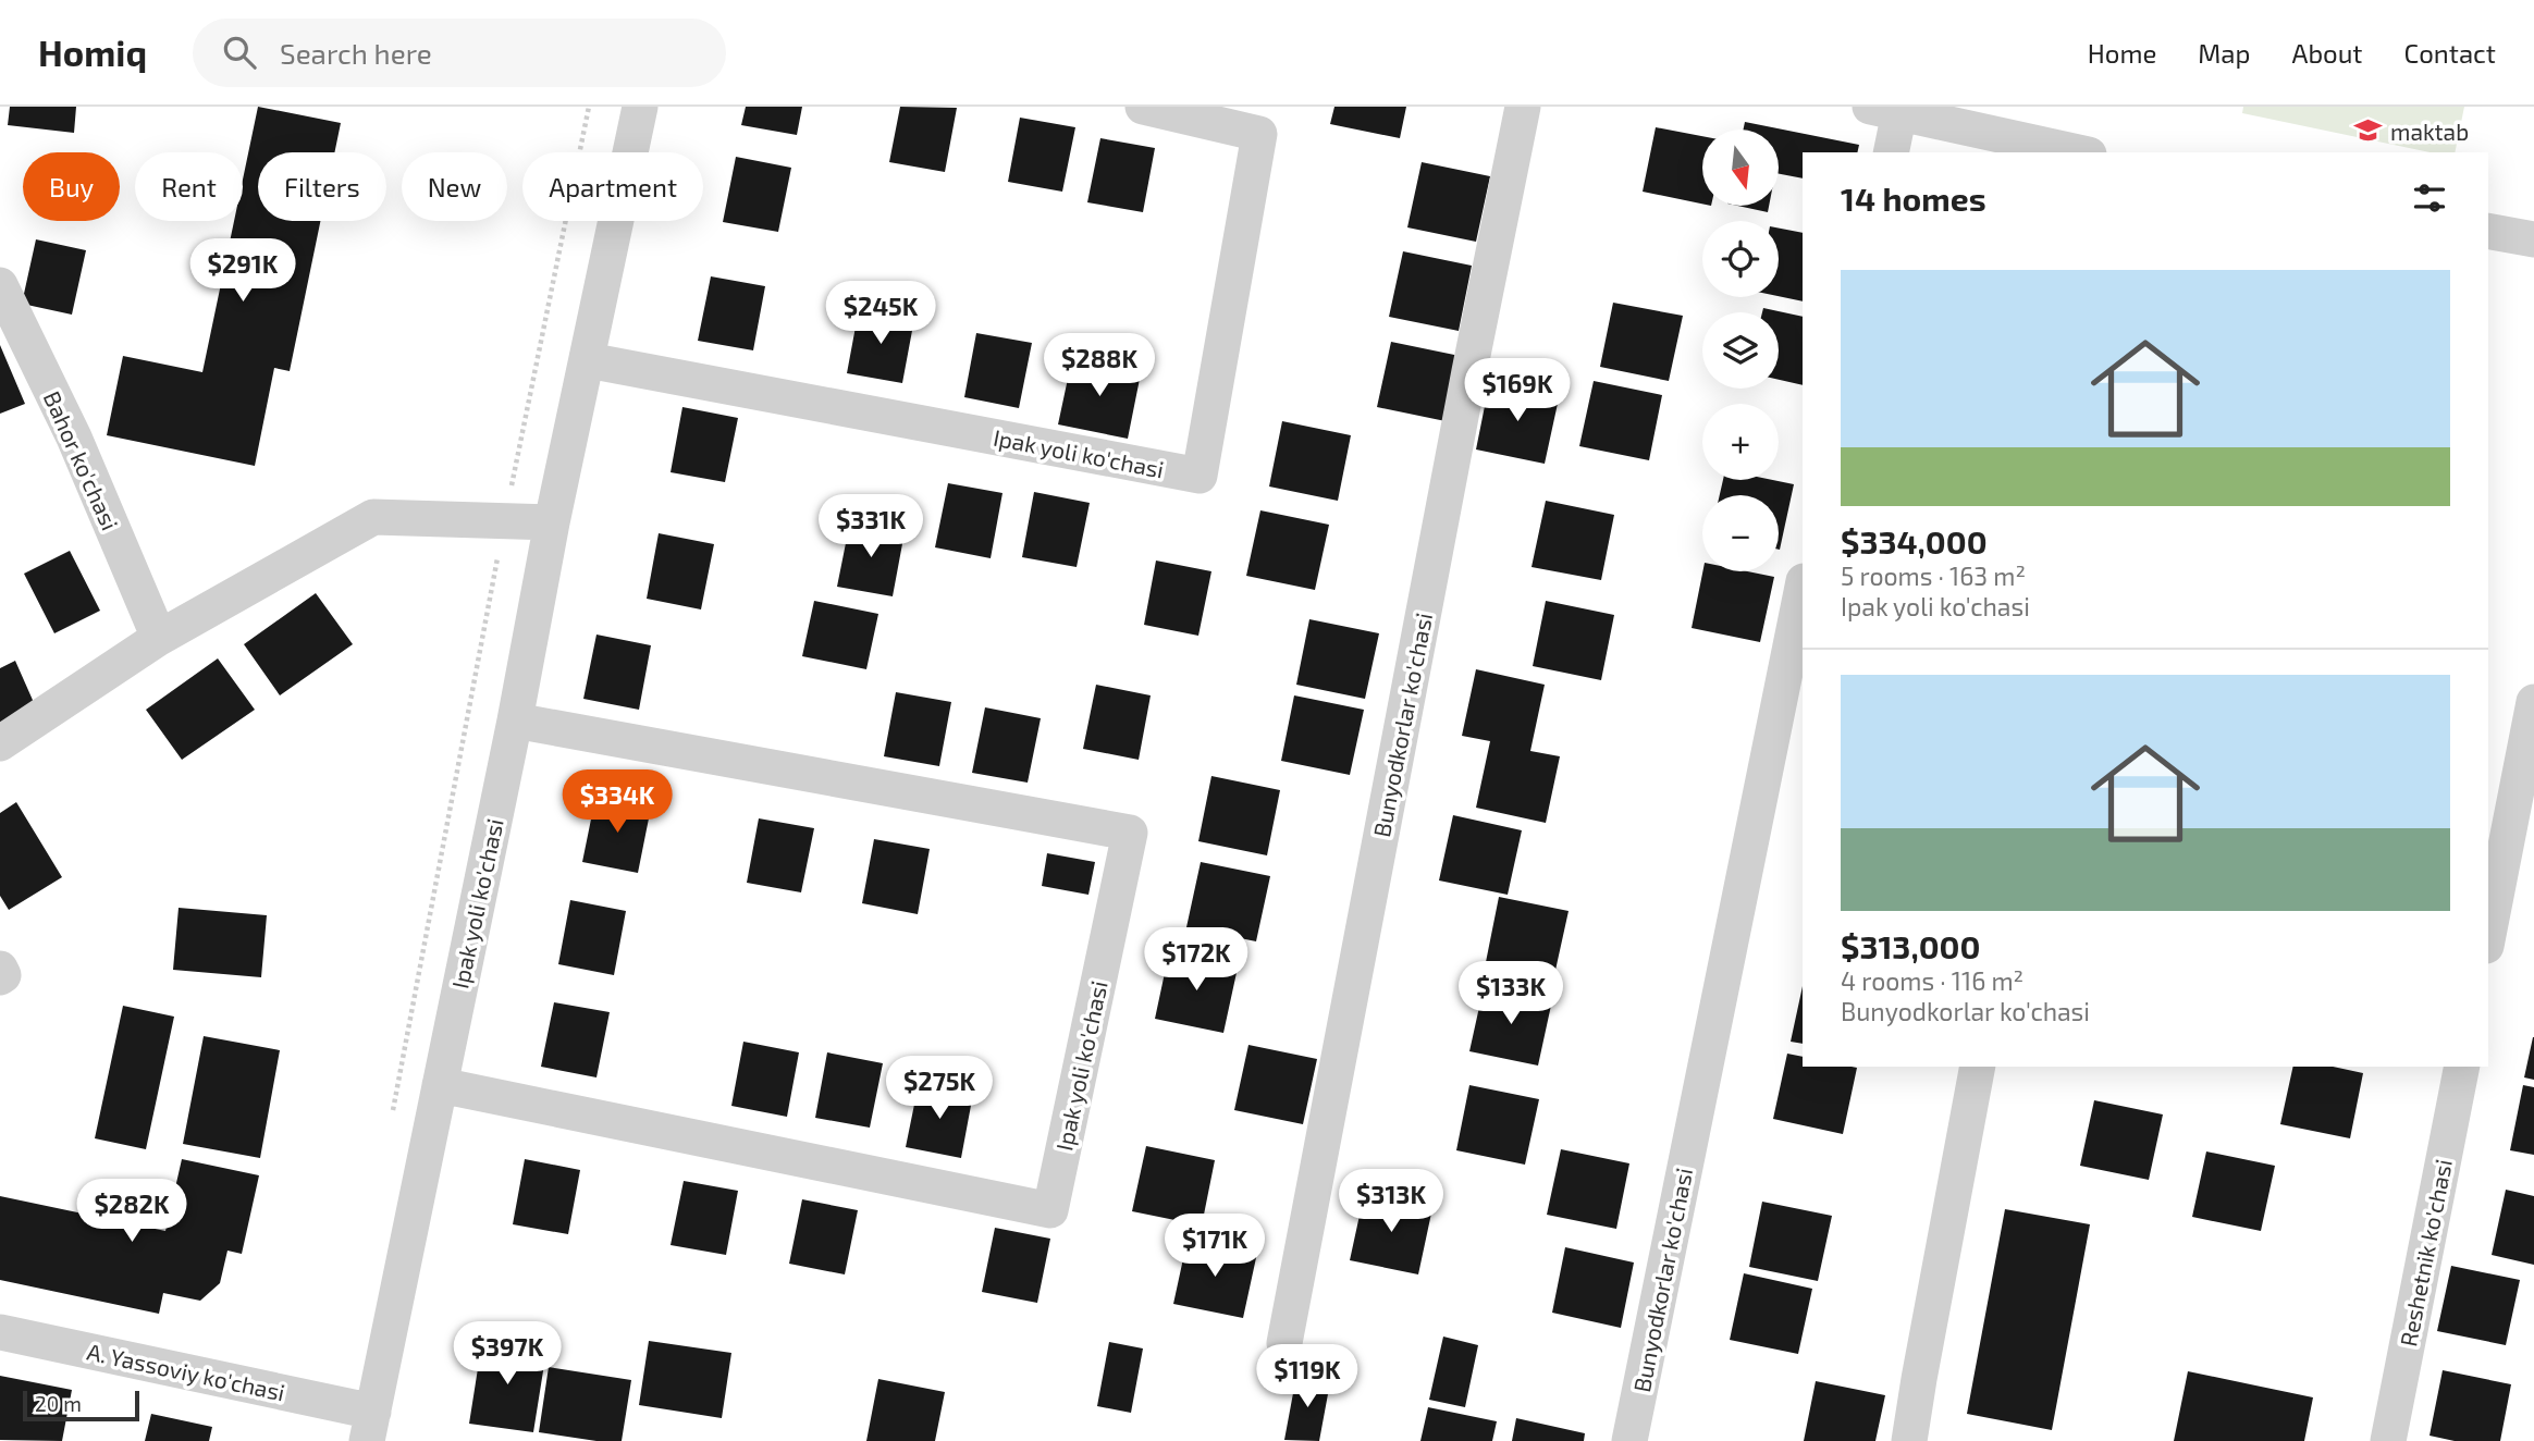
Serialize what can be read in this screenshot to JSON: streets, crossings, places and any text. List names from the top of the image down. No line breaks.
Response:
{"streets":{"street":["Ipak yoli ko'chasi","Bahor ko'chasi","Bunyodkorlar ko'chasi","Reshetnik ko'chasi","A. Yassoviy ko'chasi"]},"crossings":[["Ipak yoli ko'chasi","A. Yassoviy ko'chasi"]],"places":{"school or university":["maktab"]},"scale_bar":"20 m","north":"bottom","page":{"header":"Homiq","search":"Search here","nav":["Home","Map","About","Contact"],"map_buttons":["+","−"],"chip":["Buy","Rent","Filters","New","Apartment"],"heading":"14 homes","price":["$291K","$245K","$288K","$169K","$331K","$334K","$172K","$133K","$275K","$313K","$282K","$171K","$397K","$119K"],"list":[{"name":"$334,000","note":"5 rooms · 163 m² · Ipak yoli ko'chasi"},{"name":"$313,000","note":"4 rooms · 116 m² · Bunyodkorlar ko'chasi"}],"scale":"20 m"}}
